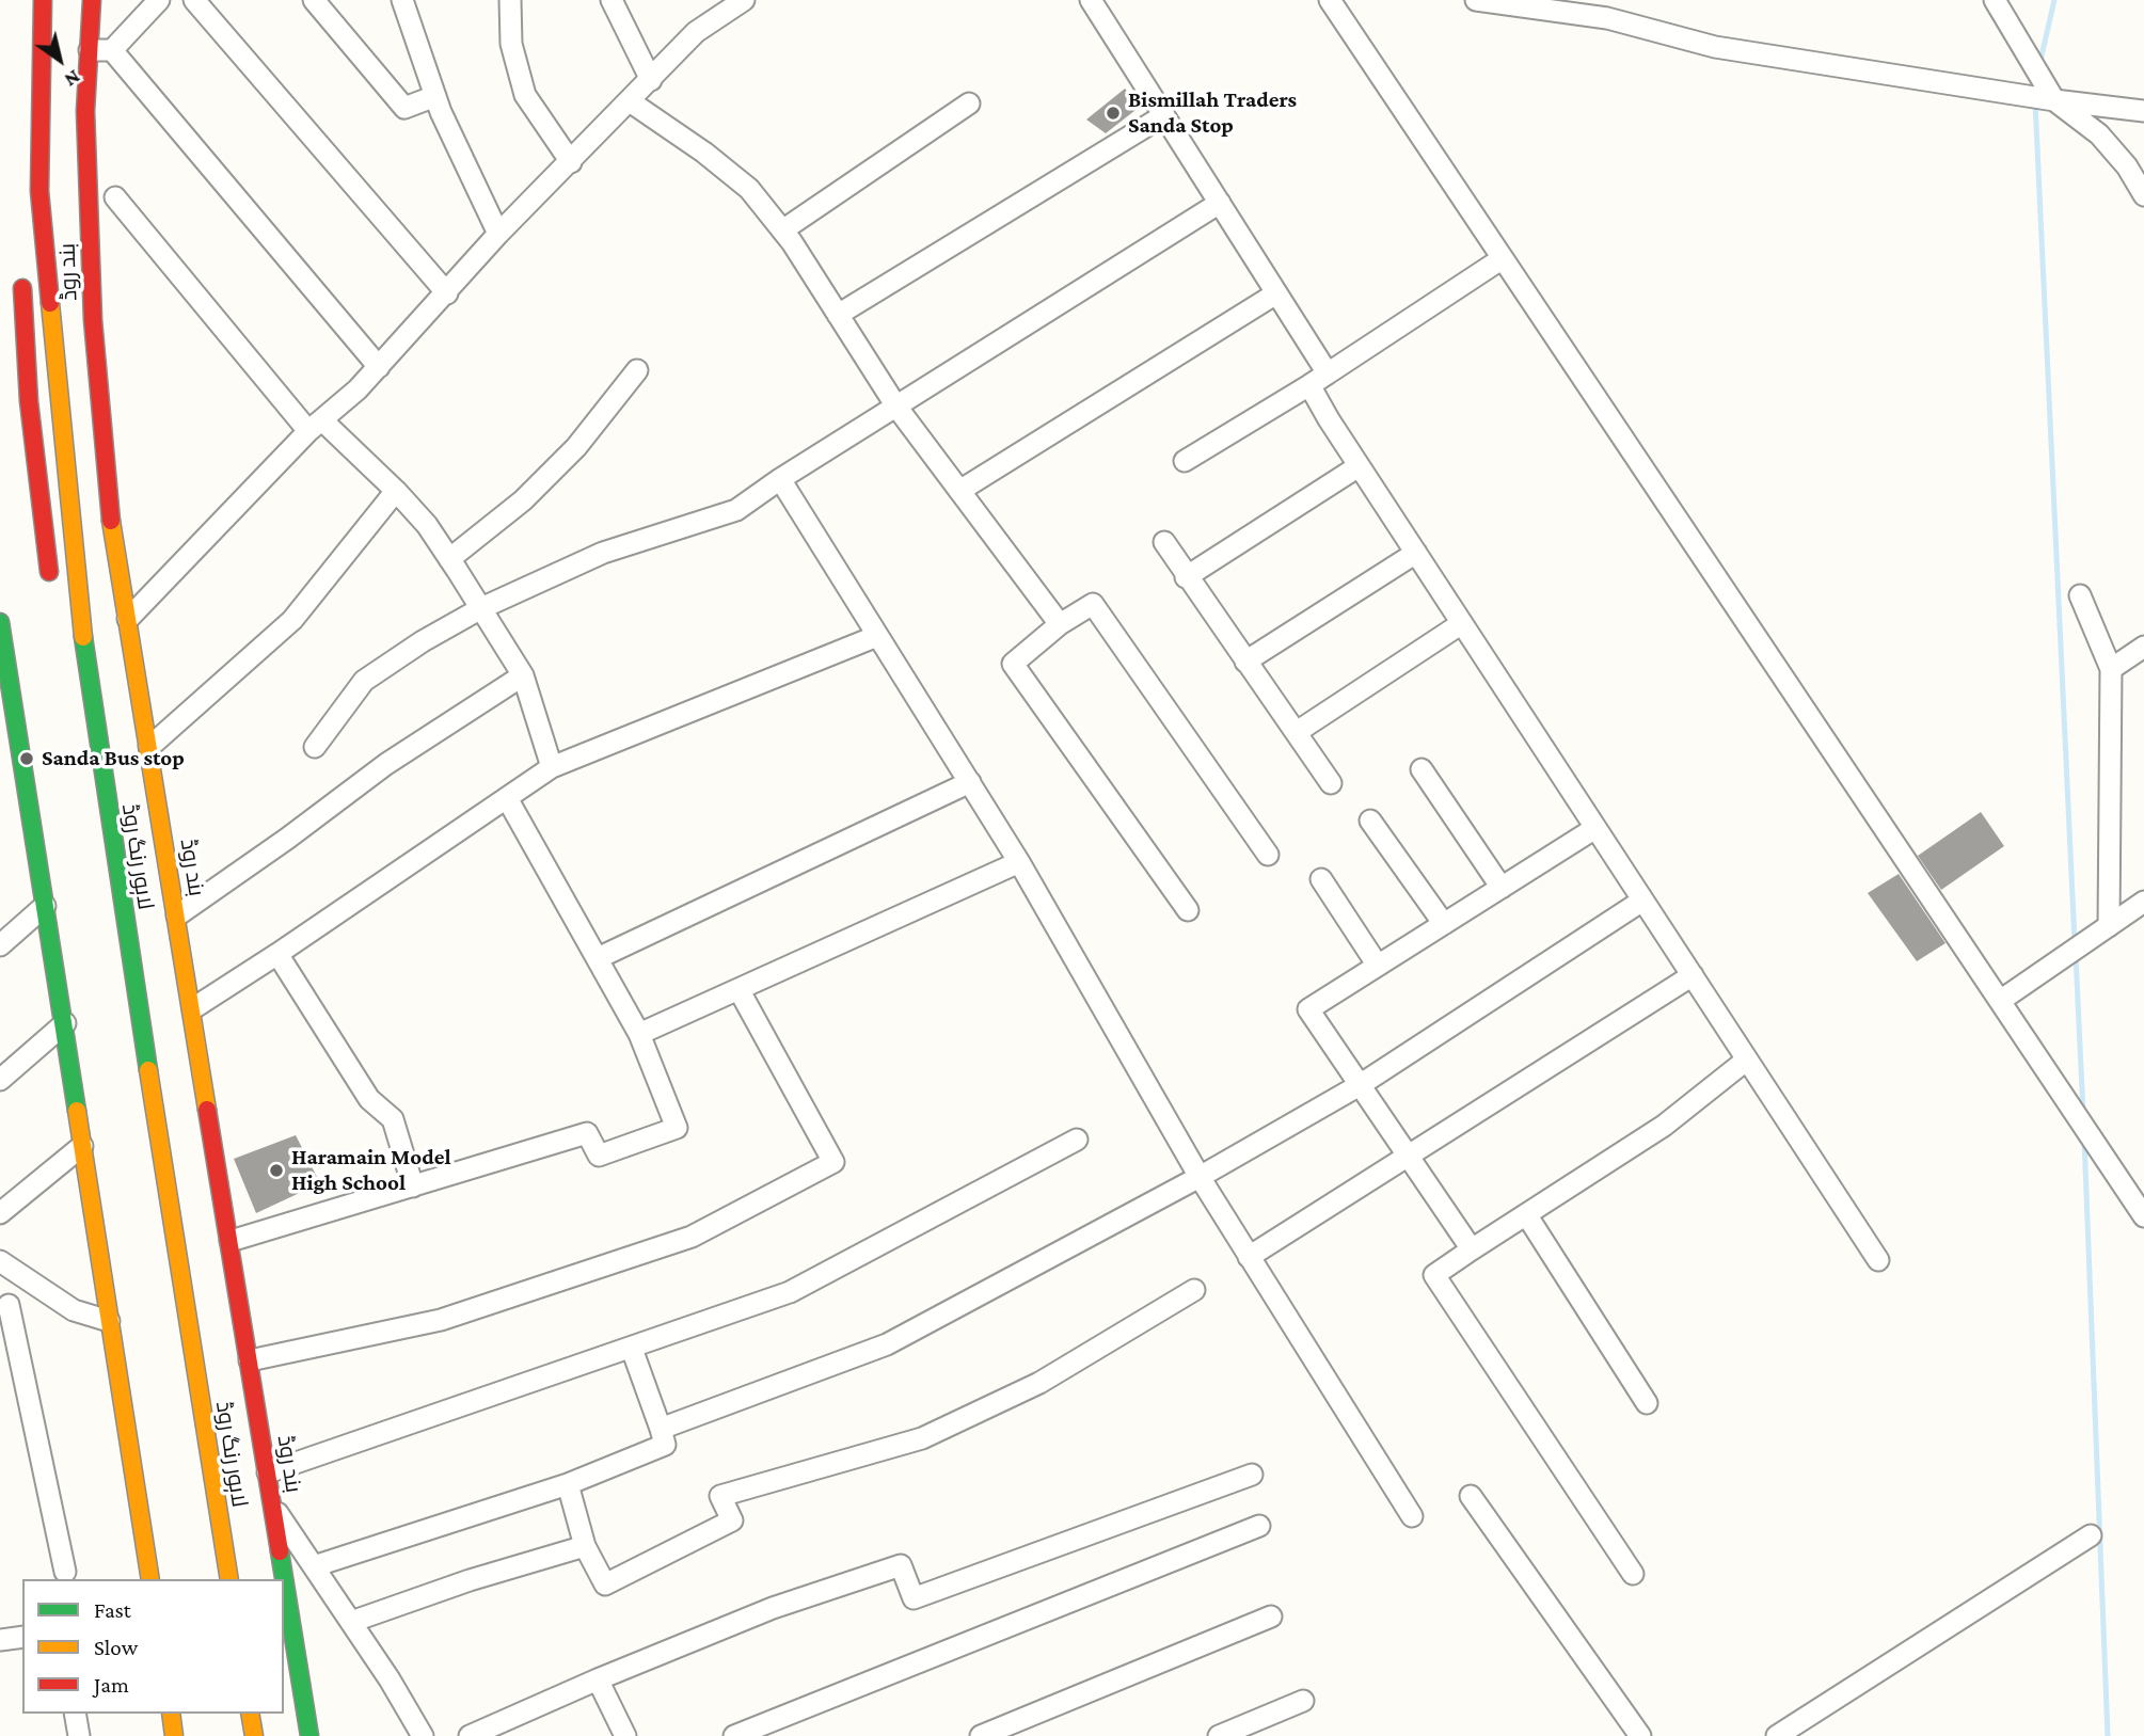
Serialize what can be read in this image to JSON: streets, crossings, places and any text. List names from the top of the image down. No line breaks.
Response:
{"streets":{"main road":["بند روڈ","لاہور رنگ روڈ"]},"places":["Bismillah Traders Sanda Stop","Sanda Bus stop","Haramain Model High School"],"legend":["Fast","Slow","Jam"],"north":"bottom right"}
